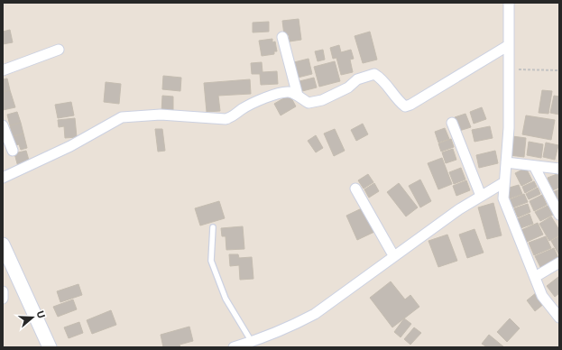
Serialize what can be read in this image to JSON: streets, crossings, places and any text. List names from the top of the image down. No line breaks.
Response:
{"north":"right"}
